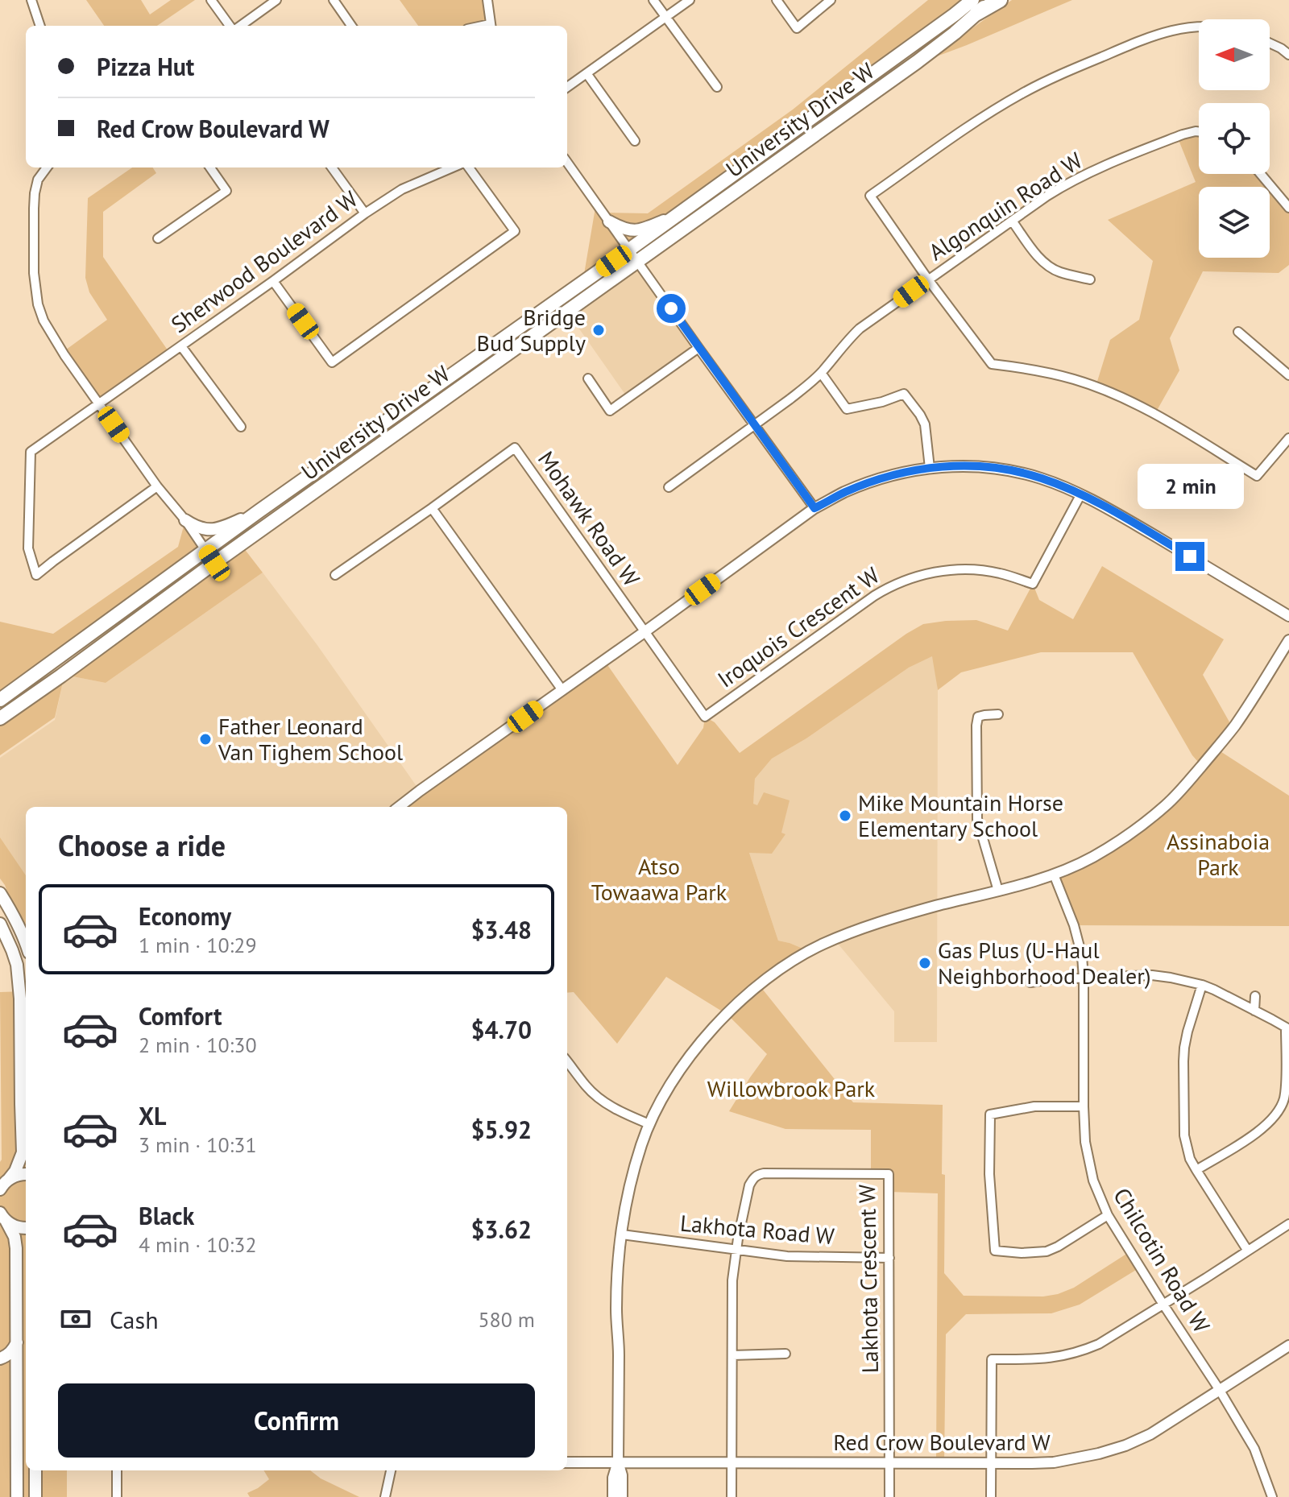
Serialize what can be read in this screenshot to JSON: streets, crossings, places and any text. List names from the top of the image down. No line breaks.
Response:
{"streets":{"main road":["University Drive W"],"street":["Algonquin Road W","Sherwood Boulevard W","Mohawk Road W","Iroquois Crescent W","Lakhota Road W","Chilcotin Road W","Lakhota Crescent W","Red Crow Boulevard W"]},"crossings":[["Mohawk Road W","Iroquois Crescent W"],["Lakhota Road W","Lakhota Crescent W"],["Chilcotin Road W","Red Crow Boulevard W"],["Lakhota Crescent W","Red Crow Boulevard W"]],"parks":["Assinaboia Park","Atso Towaawa Park","Willowbrook Park"],"places":["Bridge Bud Supply","Father Leonard Van Tighem School","Mike Mountain Horse Elementary School","Gas Plus (U-Haul Neighborhood Dealer)"],"north":"left","page":{"banner":["Pizza Hut","Red Crow Boulevard W"],"bubble":"2 min","heading":"Choose a ride","list":[{"name":"Economy","note":"1 min · 10:29","value":"$3.48"},{"name":"Comfort","note":"2 min · 10:30","value":"$4.70"},{"name":"XL","note":"3 min · 10:31","value":"$5.92"},{"name":"Black","note":"4 min · 10:32","value":"$3.62"}],"pay":["Cash","580 m"],"buttons":"Confirm"}}
